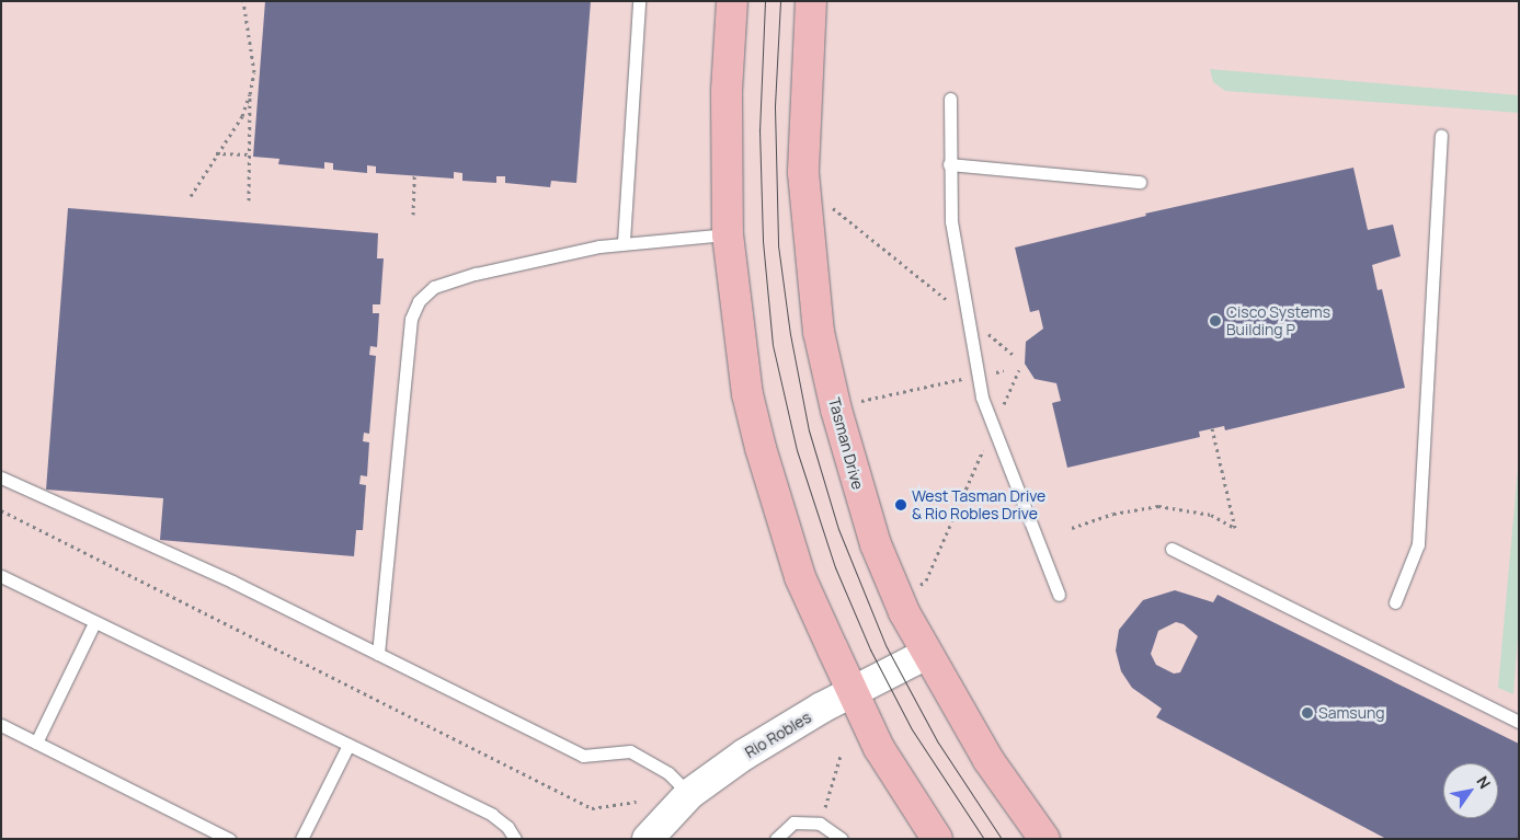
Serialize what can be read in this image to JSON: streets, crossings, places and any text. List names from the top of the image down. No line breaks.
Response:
{"streets":{"main road":["Tasman Drive"],"street":["Rio Robles"]},"crossings":[["Tasman Drive","Rio Robles"]],"places":["Cisco Systems Building P","West Tasman Drive & Rio Robles Drive","Samsung"],"north":"top right"}
